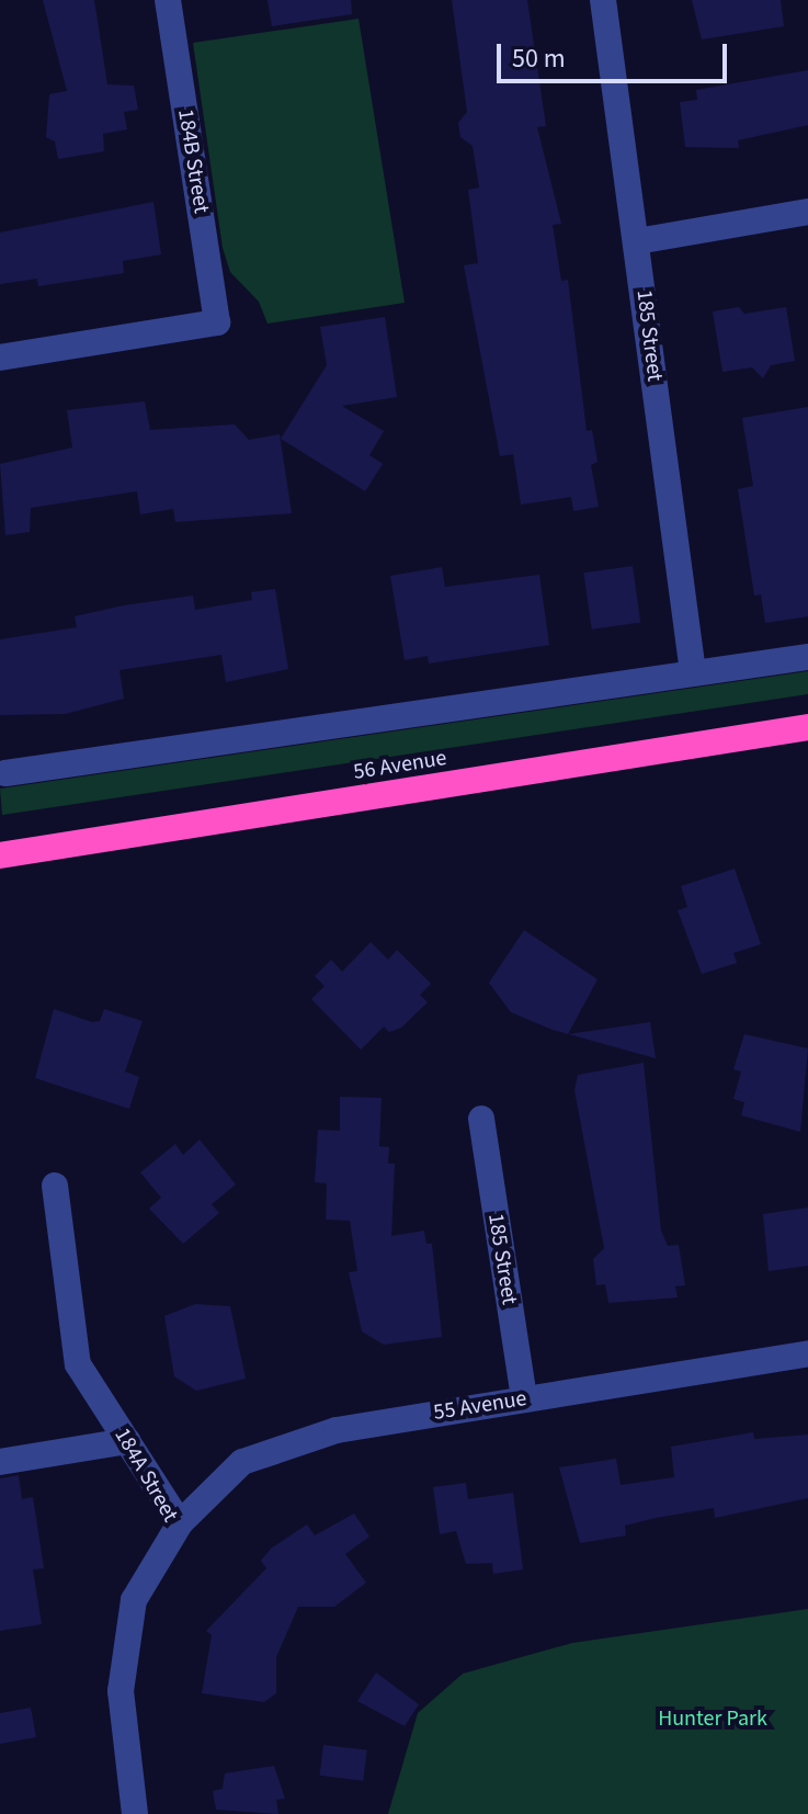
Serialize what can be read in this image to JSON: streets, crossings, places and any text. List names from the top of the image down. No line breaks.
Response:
{"streets":{"highway":["56 Avenue"],"street":["184B Street","185 Street","55 Avenue","184A Street"]},"crossings":[["185 Street","56 Avenue"],["185 Street","55 Avenue"],["55 Avenue","184A Street"]],"parks":["Hunter Park"],"scale_bar":"50 m"}
